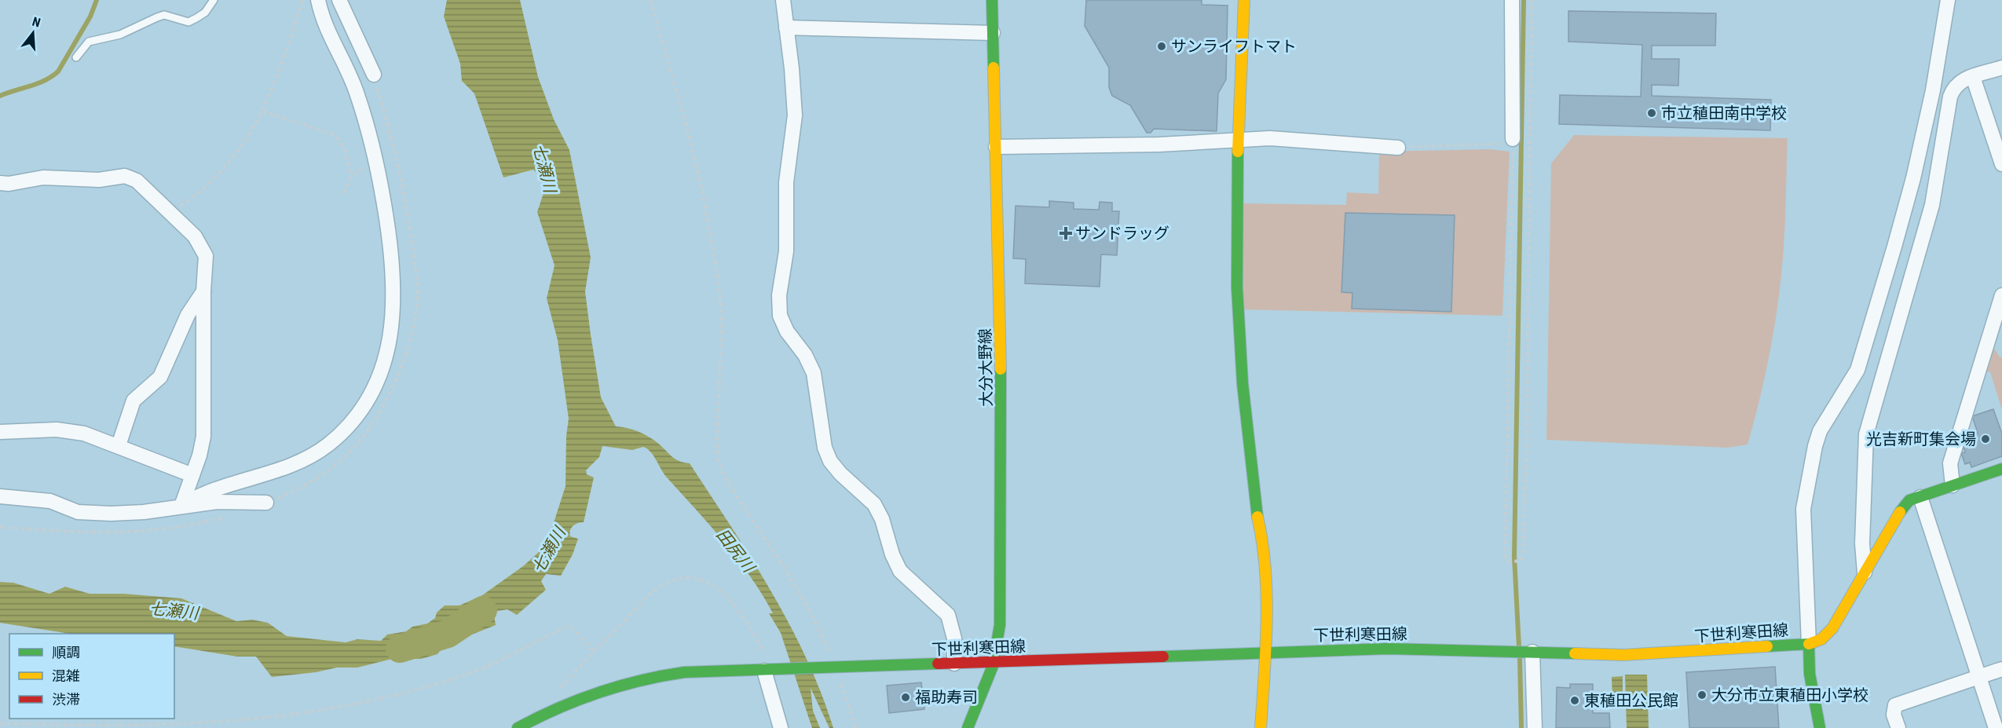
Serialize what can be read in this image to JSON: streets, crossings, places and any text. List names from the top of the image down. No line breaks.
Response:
{"streets":{"main road":["大分大野線","下世利寒田線"]},"crossings":[["大分大野線","下世利寒田線"]],"water":["七瀬川","田尻川"],"places":{"other":["サンライフトマト","市立稙田南中学校","光吉新町集会場","大分市立東稙田小学校","福助寿司","東稙田公民館"],"health":["サンドラッグ"]},"legend":["順調","混雑","渋滞"],"north":"top"}
